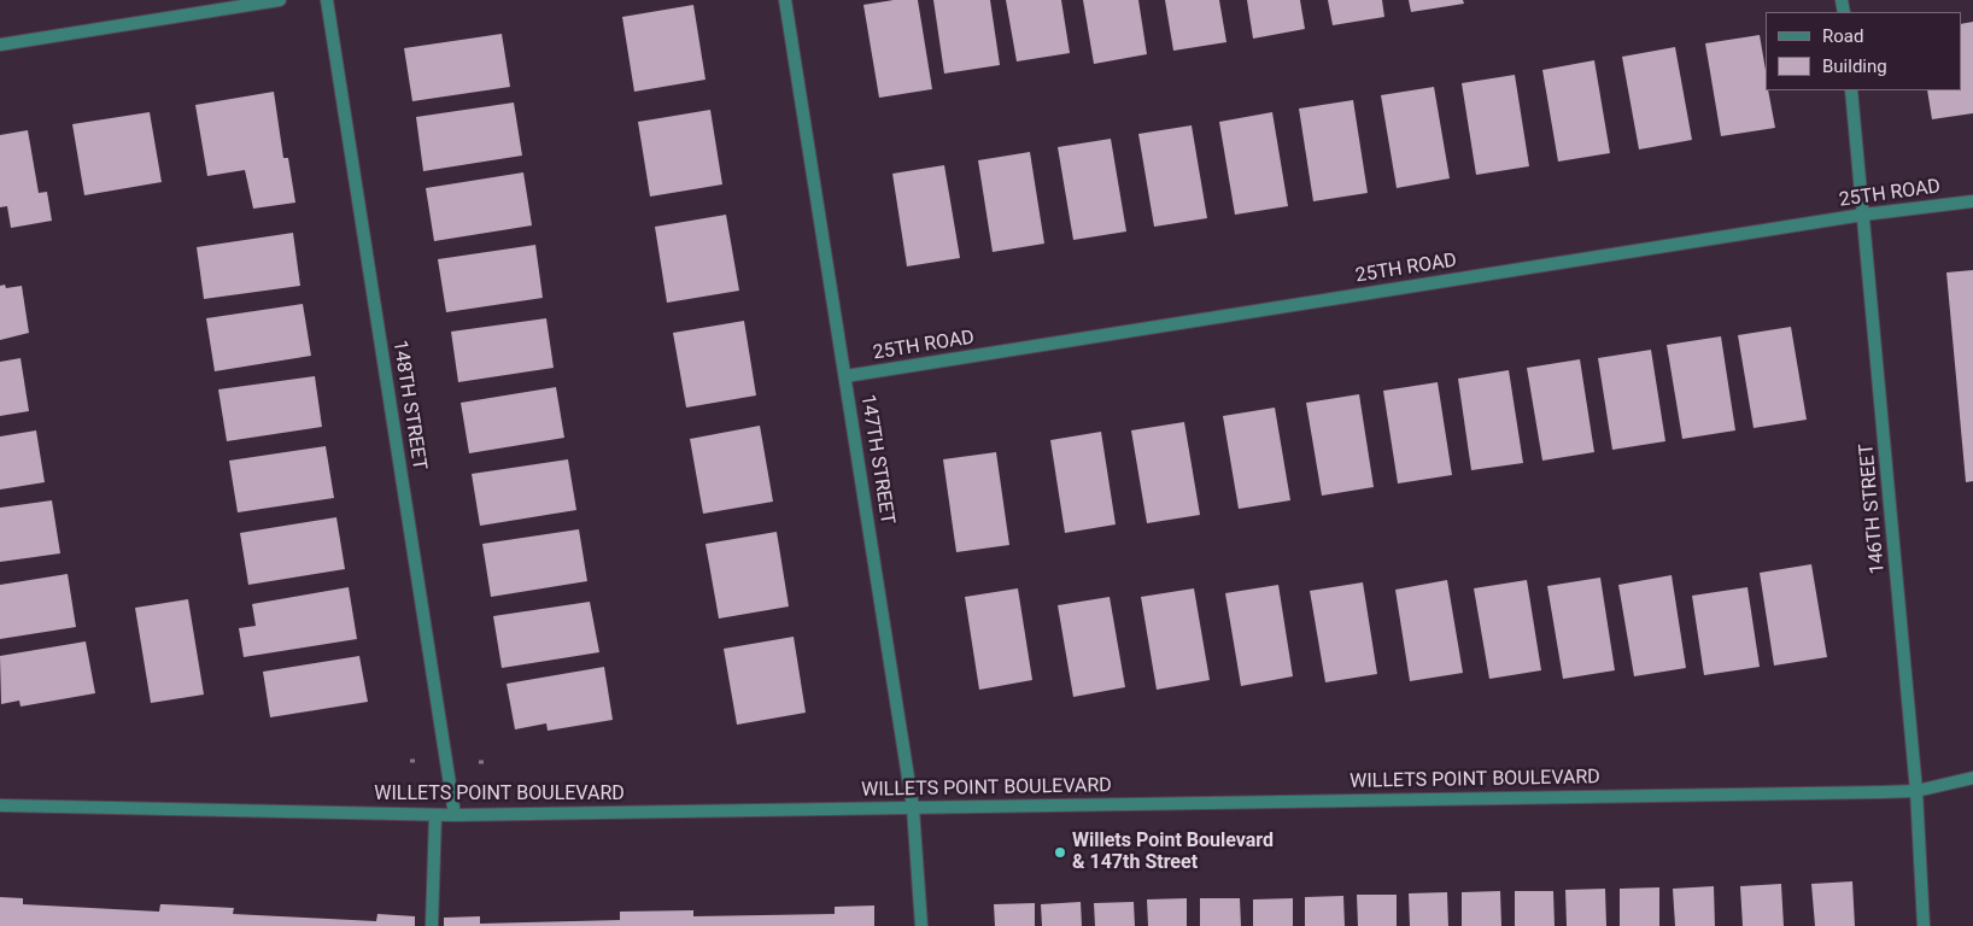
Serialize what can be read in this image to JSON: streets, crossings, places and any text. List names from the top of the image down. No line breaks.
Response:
{"streets":{"street":["25TH ROAD","148TH STREET","147TH STREET","146TH STREET","WILLETS POINT BOULEVARD"]},"crossings":[["25TH ROAD","147TH STREET"],["25TH ROAD","146TH STREET"],["148TH STREET","WILLETS POINT BOULEVARD"],["147TH STREET","WILLETS POINT BOULEVARD"],["146TH STREET","WILLETS POINT BOULEVARD"]],"places":["Willets Point Boulevard & 147th Street"],"legend":["Road","Building"]}
